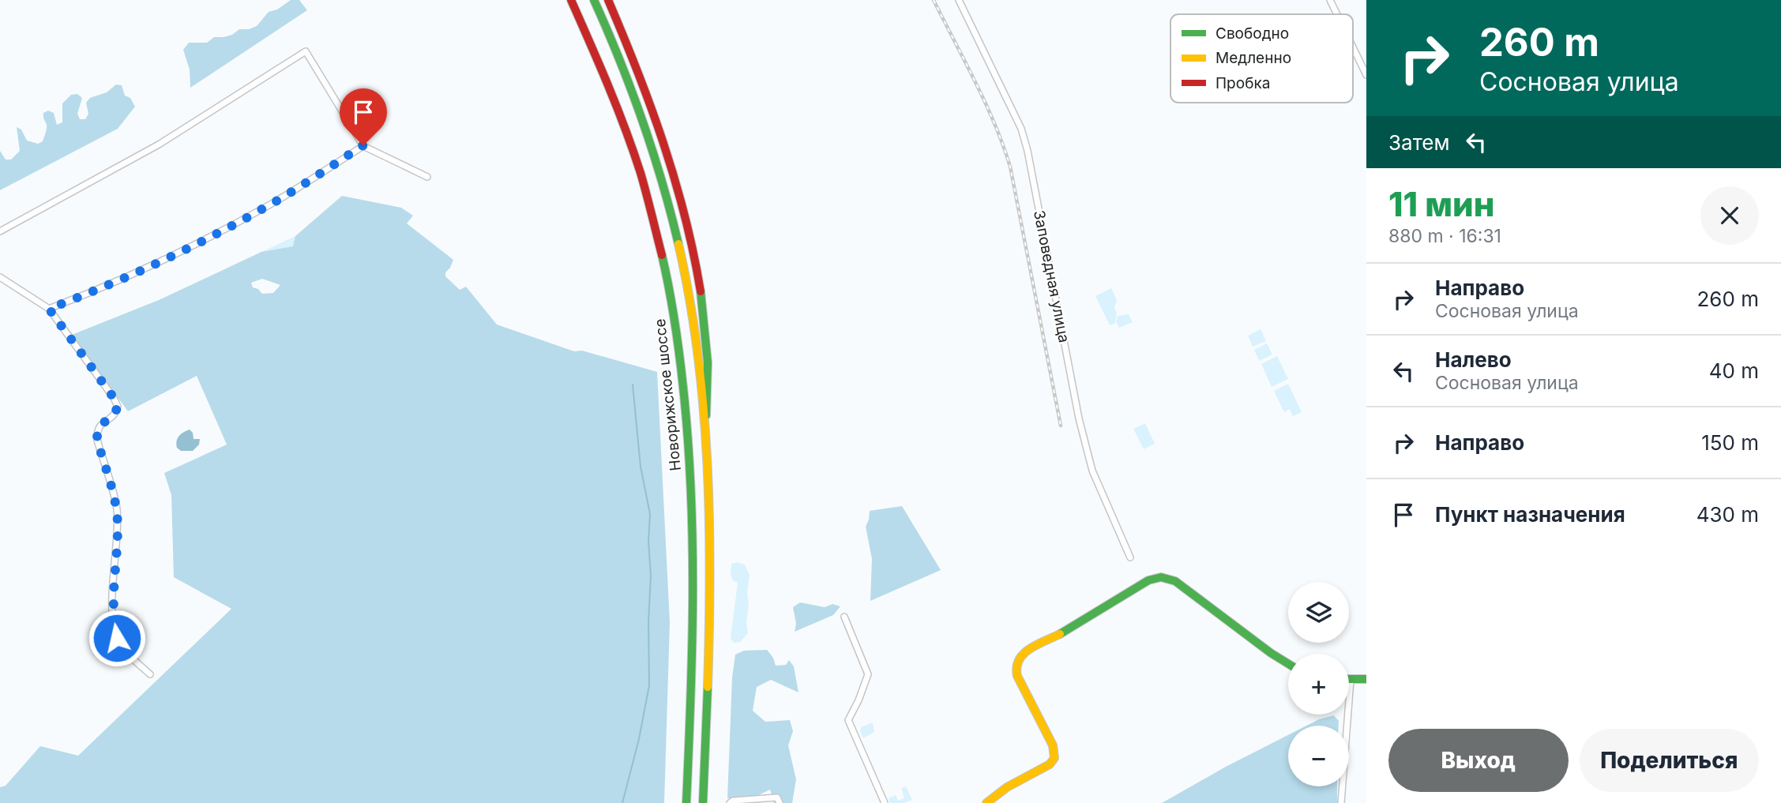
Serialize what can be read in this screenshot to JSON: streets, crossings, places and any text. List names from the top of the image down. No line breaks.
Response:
{"streets":{"main road":["Новорижское шоссе"],"street":["Заповедная улица"]},"legend":["Свободно","Медленно","Пробка"],"page":{"turn":["260 m","Сосновая улица"],"then":"Затем","heading":["11 мин","880 m · 16:31"],"list":[{"name":"Направо","note":"Сосновая улица","value":"260 m"},{"name":"Налево","note":"Сосновая улица","value":"40 m"},{"name":"Направо","value":"150 m"},{"name":"Пункт назначения","value":"430 m"}],"map_buttons":["+","−"],"buttons":["Выход","Поделиться"]}}
